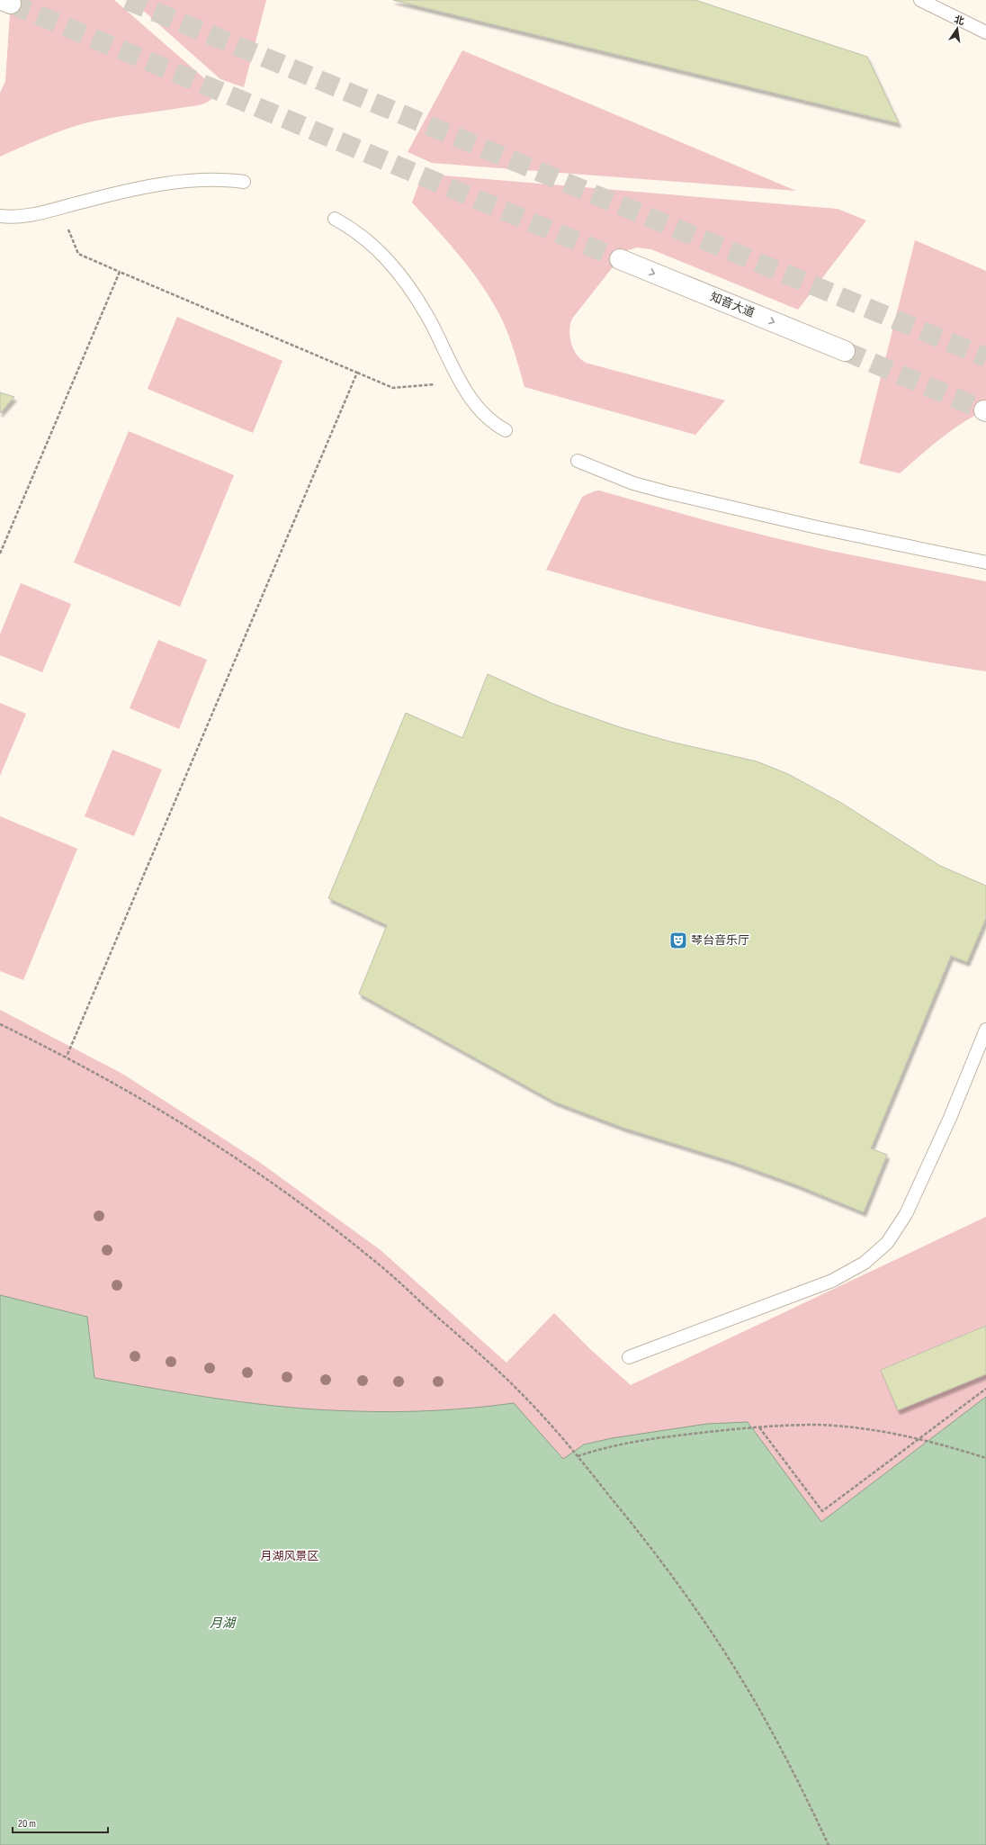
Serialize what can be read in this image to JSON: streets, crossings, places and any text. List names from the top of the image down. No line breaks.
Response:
{"streets":{"main road":["知音大道"]},"one_way":["知音大道"],"water":["月湖"],"parks":["月湖风景区"],"places":{"theatre":["琴台音乐厅"]},"scale_bar":"20 m","north":"top"}
